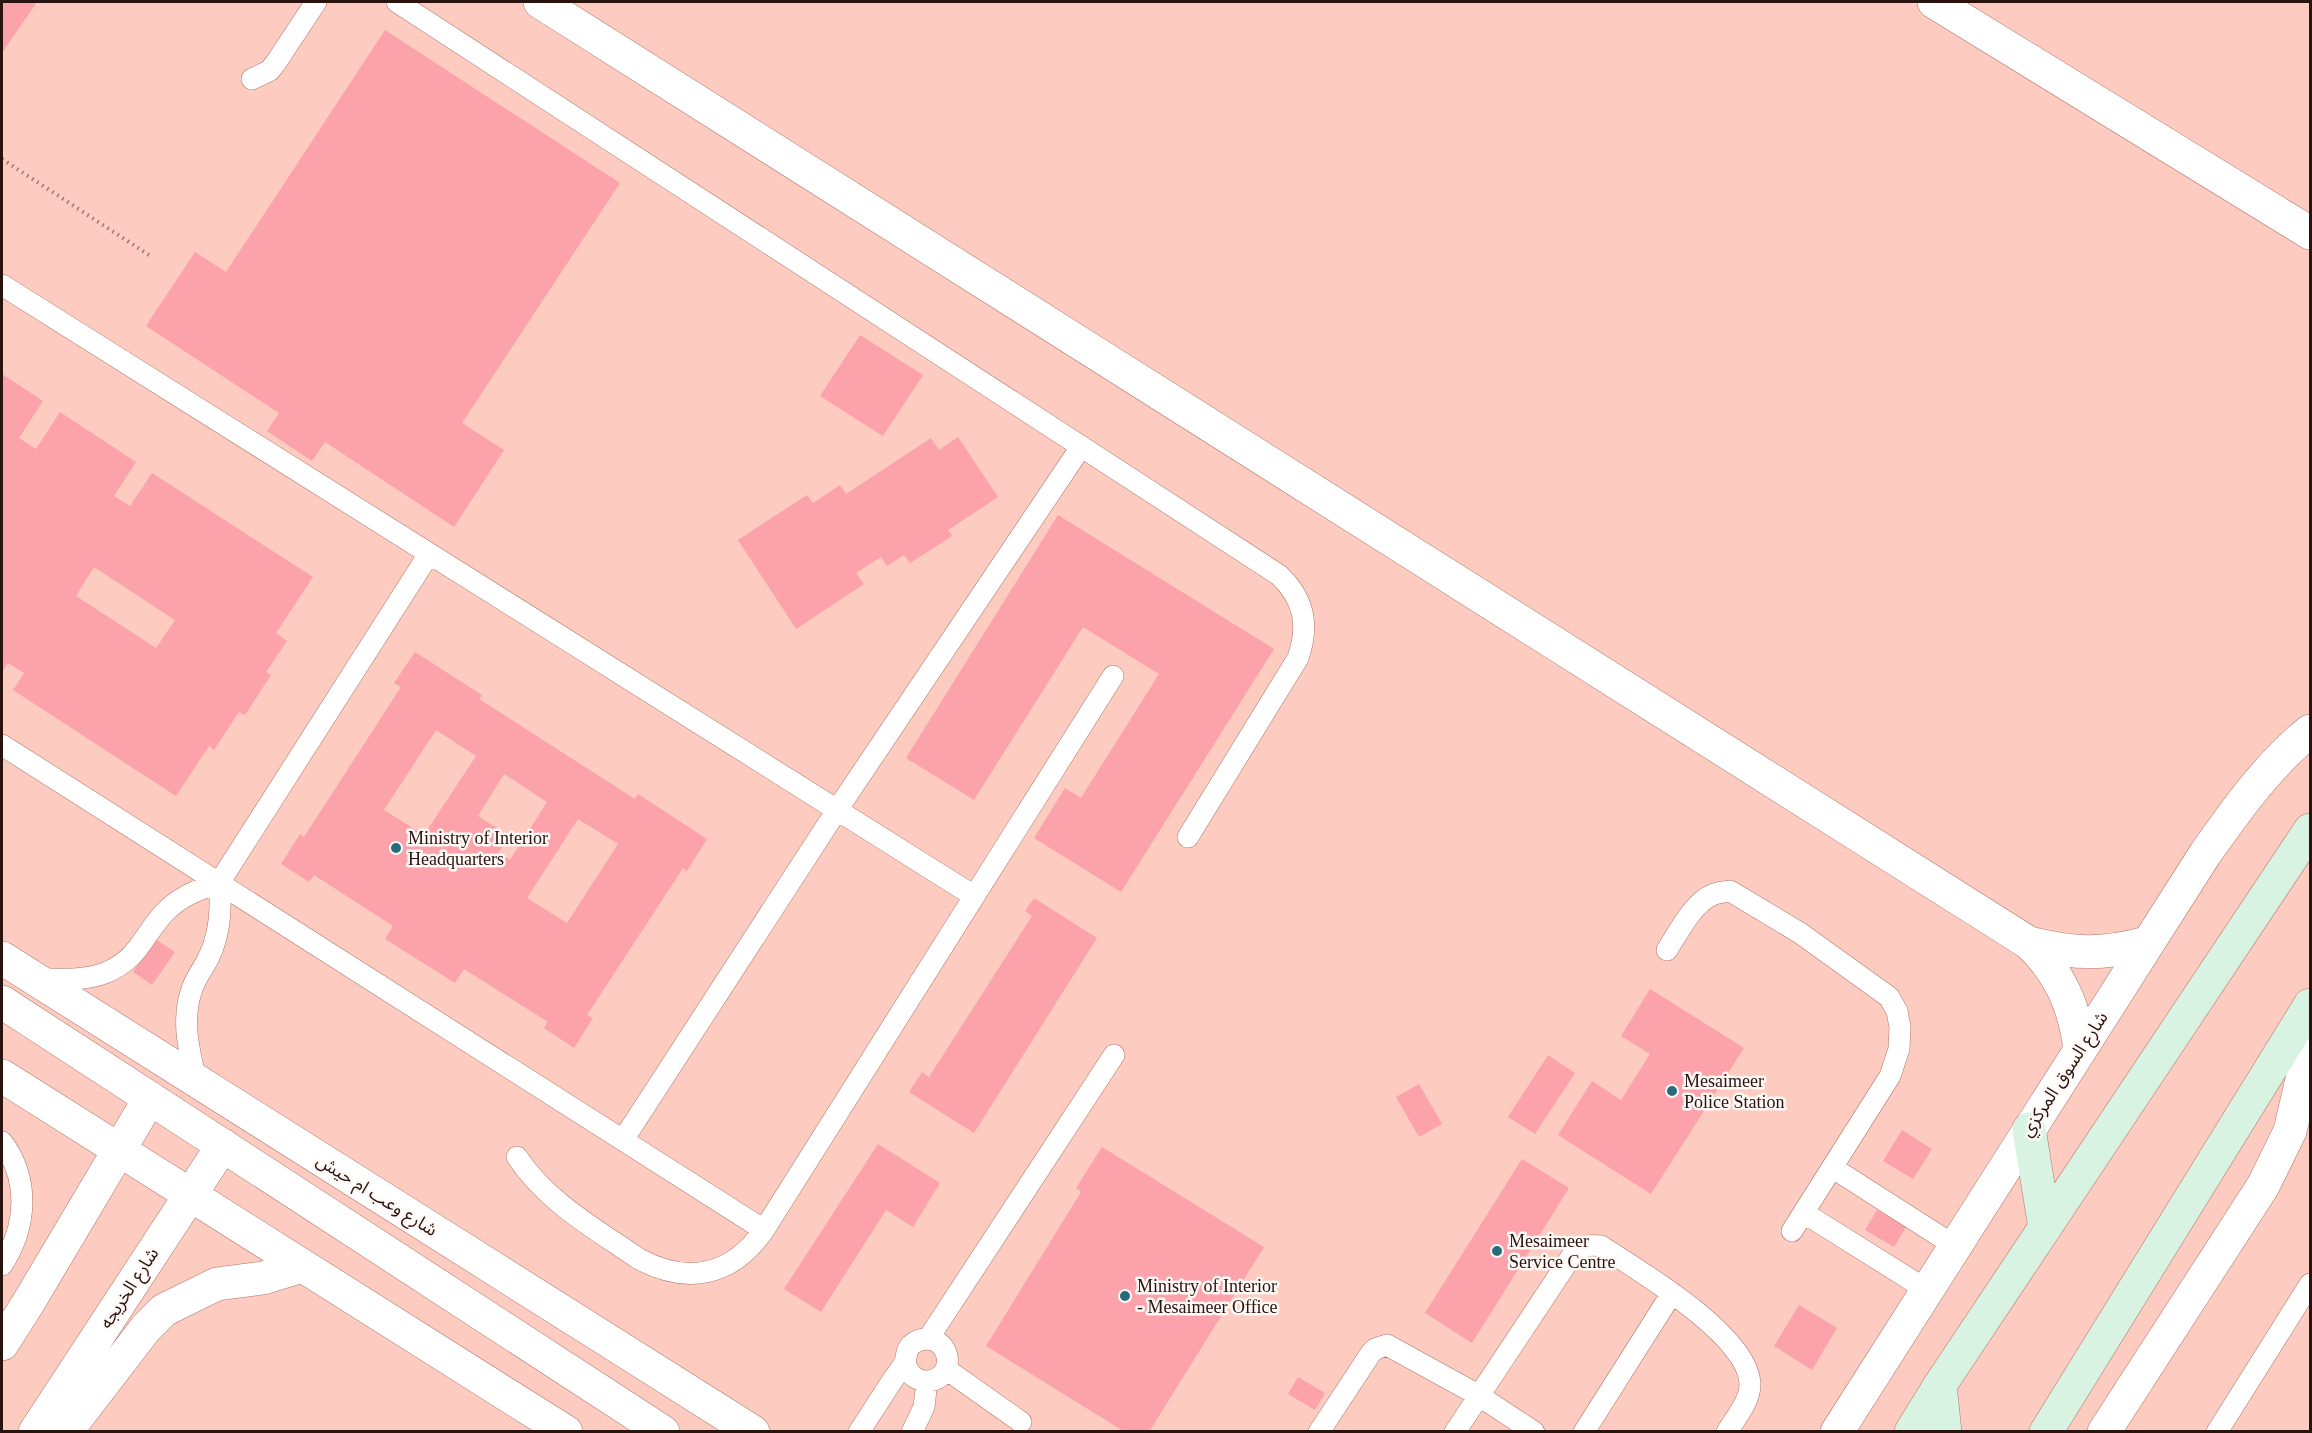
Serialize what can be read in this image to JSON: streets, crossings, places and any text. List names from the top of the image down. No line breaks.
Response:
{"streets":{"street":["شارع السوق المركزي","شارع وعب ام حيش","شارع الخريجه"]},"places":["Ministry of Interior Headquarters","Mesaimeer Police Station","Mesaimeer Service Centre","Ministry of Interior - Mesaimeer Office"]}
